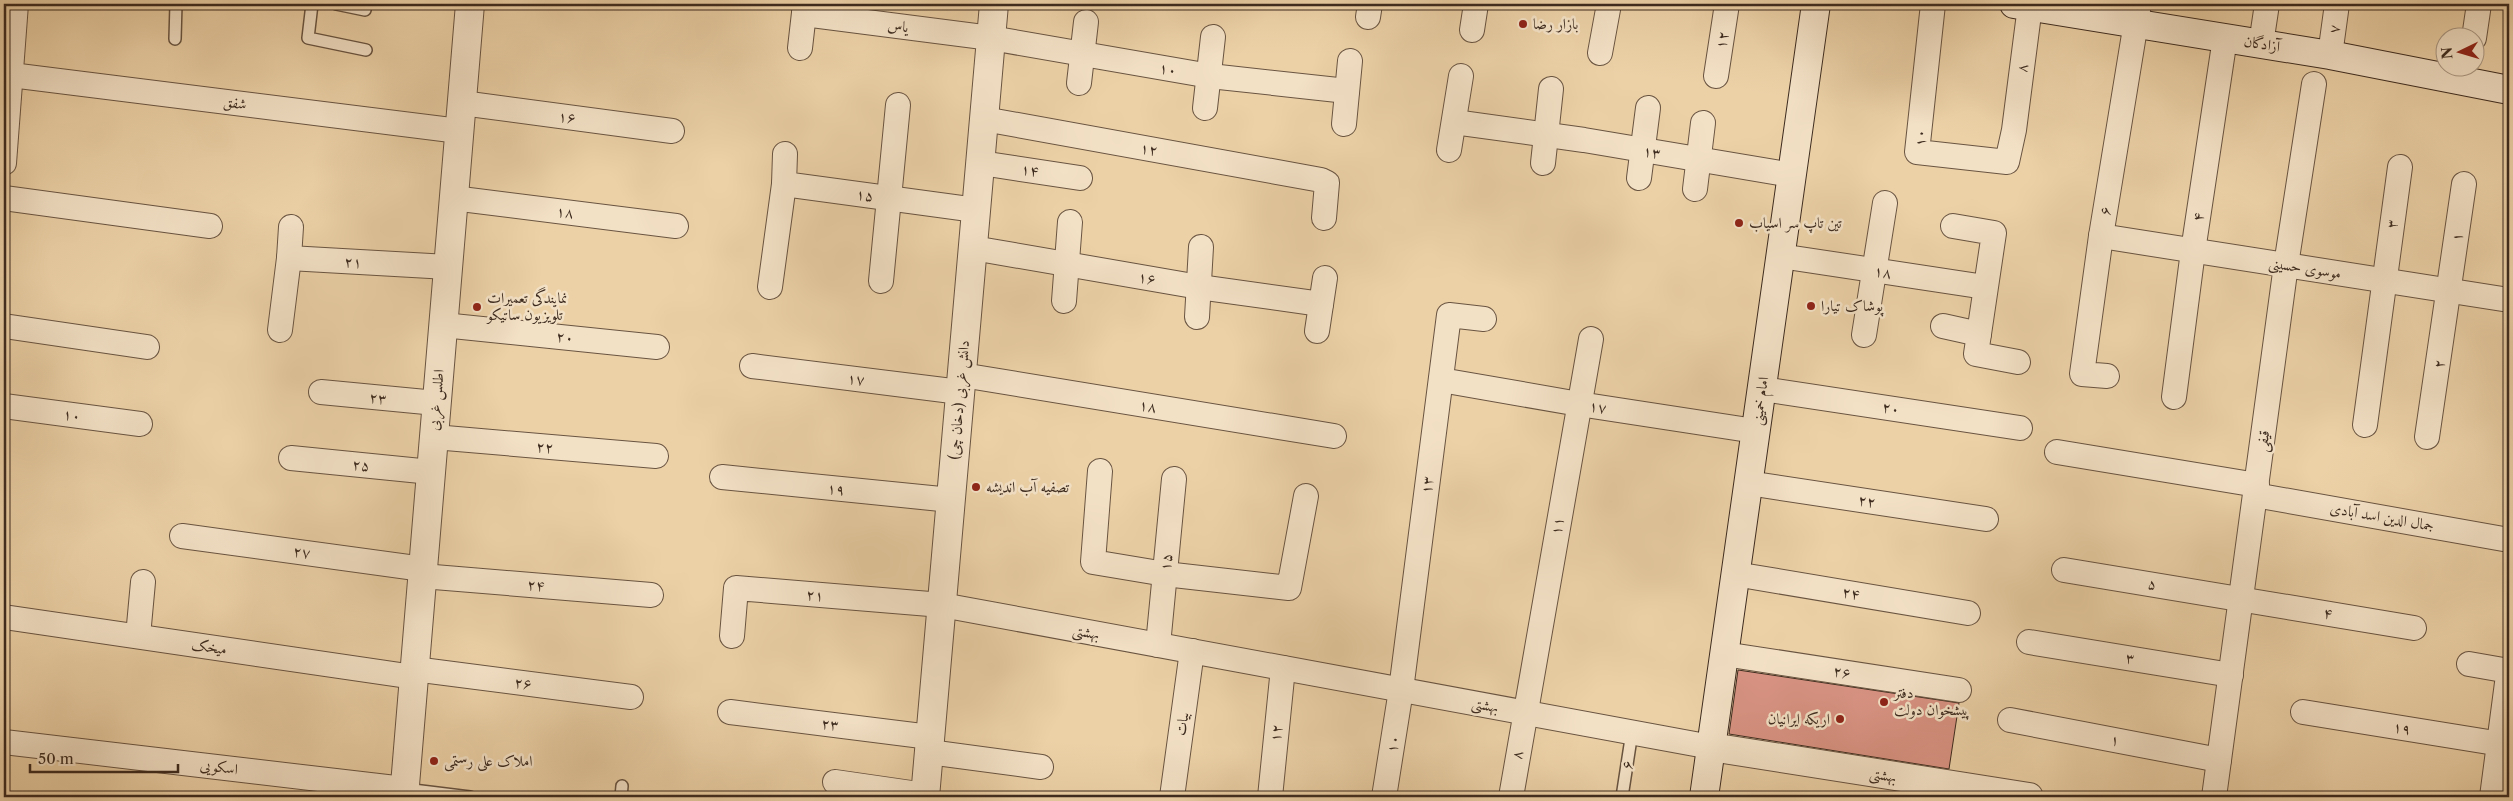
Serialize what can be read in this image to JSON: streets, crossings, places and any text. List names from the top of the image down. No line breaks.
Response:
{"streets":{"street":["یاس","۷","۱۲","آزادگان","۸","۱۰","شفق","۱۶","۱۳","۱۴","۱۵","۶","۱۸","۴","۳","۱","۲۱","موسوی حسینی","۲۰","۲","۱۷","۲۳","اطلس غربی","دانش غربی (دخان چی)","امام خمینی","قیفی","۲۲","۲۵","۱۹","جمال الدین اسد آبادی","۱۱","۲۷","۵","۲۴","بهشتی","میخک","۲۶","بیات","اسکویی"]},"crossings":[["یاس","۱۰"],["یاس","دانش غربی (دخان چی)"],["۷","آزادگان"],["۱۲","دانش غربی (دخان چی)"],["۱۲","بهشتی"],["آزادگان","۸"],["آزادگان","۶"],["آزادگان","۴"],["۸","۱۰"],["۸","۱۱"],["۸","بهشتی"],["۱۰","۱۳"],["۱۰","دانش غربی (دخان چی)"],["۱۰","بهشتی"],["شفق","اطلس غربی"],["۱۶","اطلس غربی"],["۱۶","دانش غربی (دخان چی)"],["۱۳","۱۷"],["۱۳","امام خمینی"],["۱۳","بهشتی"],["۱۴","دانش غربی (دخان چی)"],["۱۵","دانش غربی (دخان چی)"],["۱۵","بهشتی"],["۶","موسوی حسینی"],["۶","بهشتی"],["۱۸","۱۷"],["۱۸","اطلس غربی"],["۱۸","دانش غربی (دخان چی)"],["۱۸","امام خمینی"],["۴","موسوی حسینی"],["۴","قیفی"],["۴","۵"],["۳","موسوی حسینی"],["۳","قیفی"],["۱","موسوی حسینی"],["۱","۲"],["۱","قیفی"],["۲۱","اطلس غربی"],["۲۱","دانش غربی (دخان چی)"],["۲۱","بهشتی"],["موسوی حسینی","۲"],["موسوی حسینی","قیفی"],["۲۰","اطلس غربی"],["۲۰","امام خمینی"],["۱۷","دانش غربی (دخان چی)"],["۱۷","امام خمینی"],["۱۷","۱۱"],["۲۳","اطلس غربی"],["۲۳","دانش غربی (دخان چی)"],["اطلس غربی","۲۲"],["اطلس غربی","۲۵"],["اطلس غربی","۲۷"],["اطلس غربی","۲۴"],["اطلس غربی","میخک"],["اطلس غربی","۲۶"],["اطلس غربی","اسکویی"],["دانش غربی (دخان چی)","۱۹"],["دانش غربی (دخان چی)","بهشتی"],["امام خمینی","۲۲"],["امام خمینی","۲۴"],["امام خمینی","بهشتی"],["امام خمینی","۲۶"],["قیفی","جمال الدین اسد آبادی"],["قیفی","۵"],["۱۱","بهشتی"],["۲۷","۲۴"],["بهشتی","بیات"],["میخک","۲۶"]],"places":["بازار رضا","تین تاپ سر اسیاب","پوشاک تیارا","نمایندگی تعمیرات تلویزیون ساتیکو","تصفیه آب اندیشه","دفتر پیشخوان دولت","اریکه ایرانیان","املاک علی رستمی"],"scale_bar":"50 m","north":"left"}
